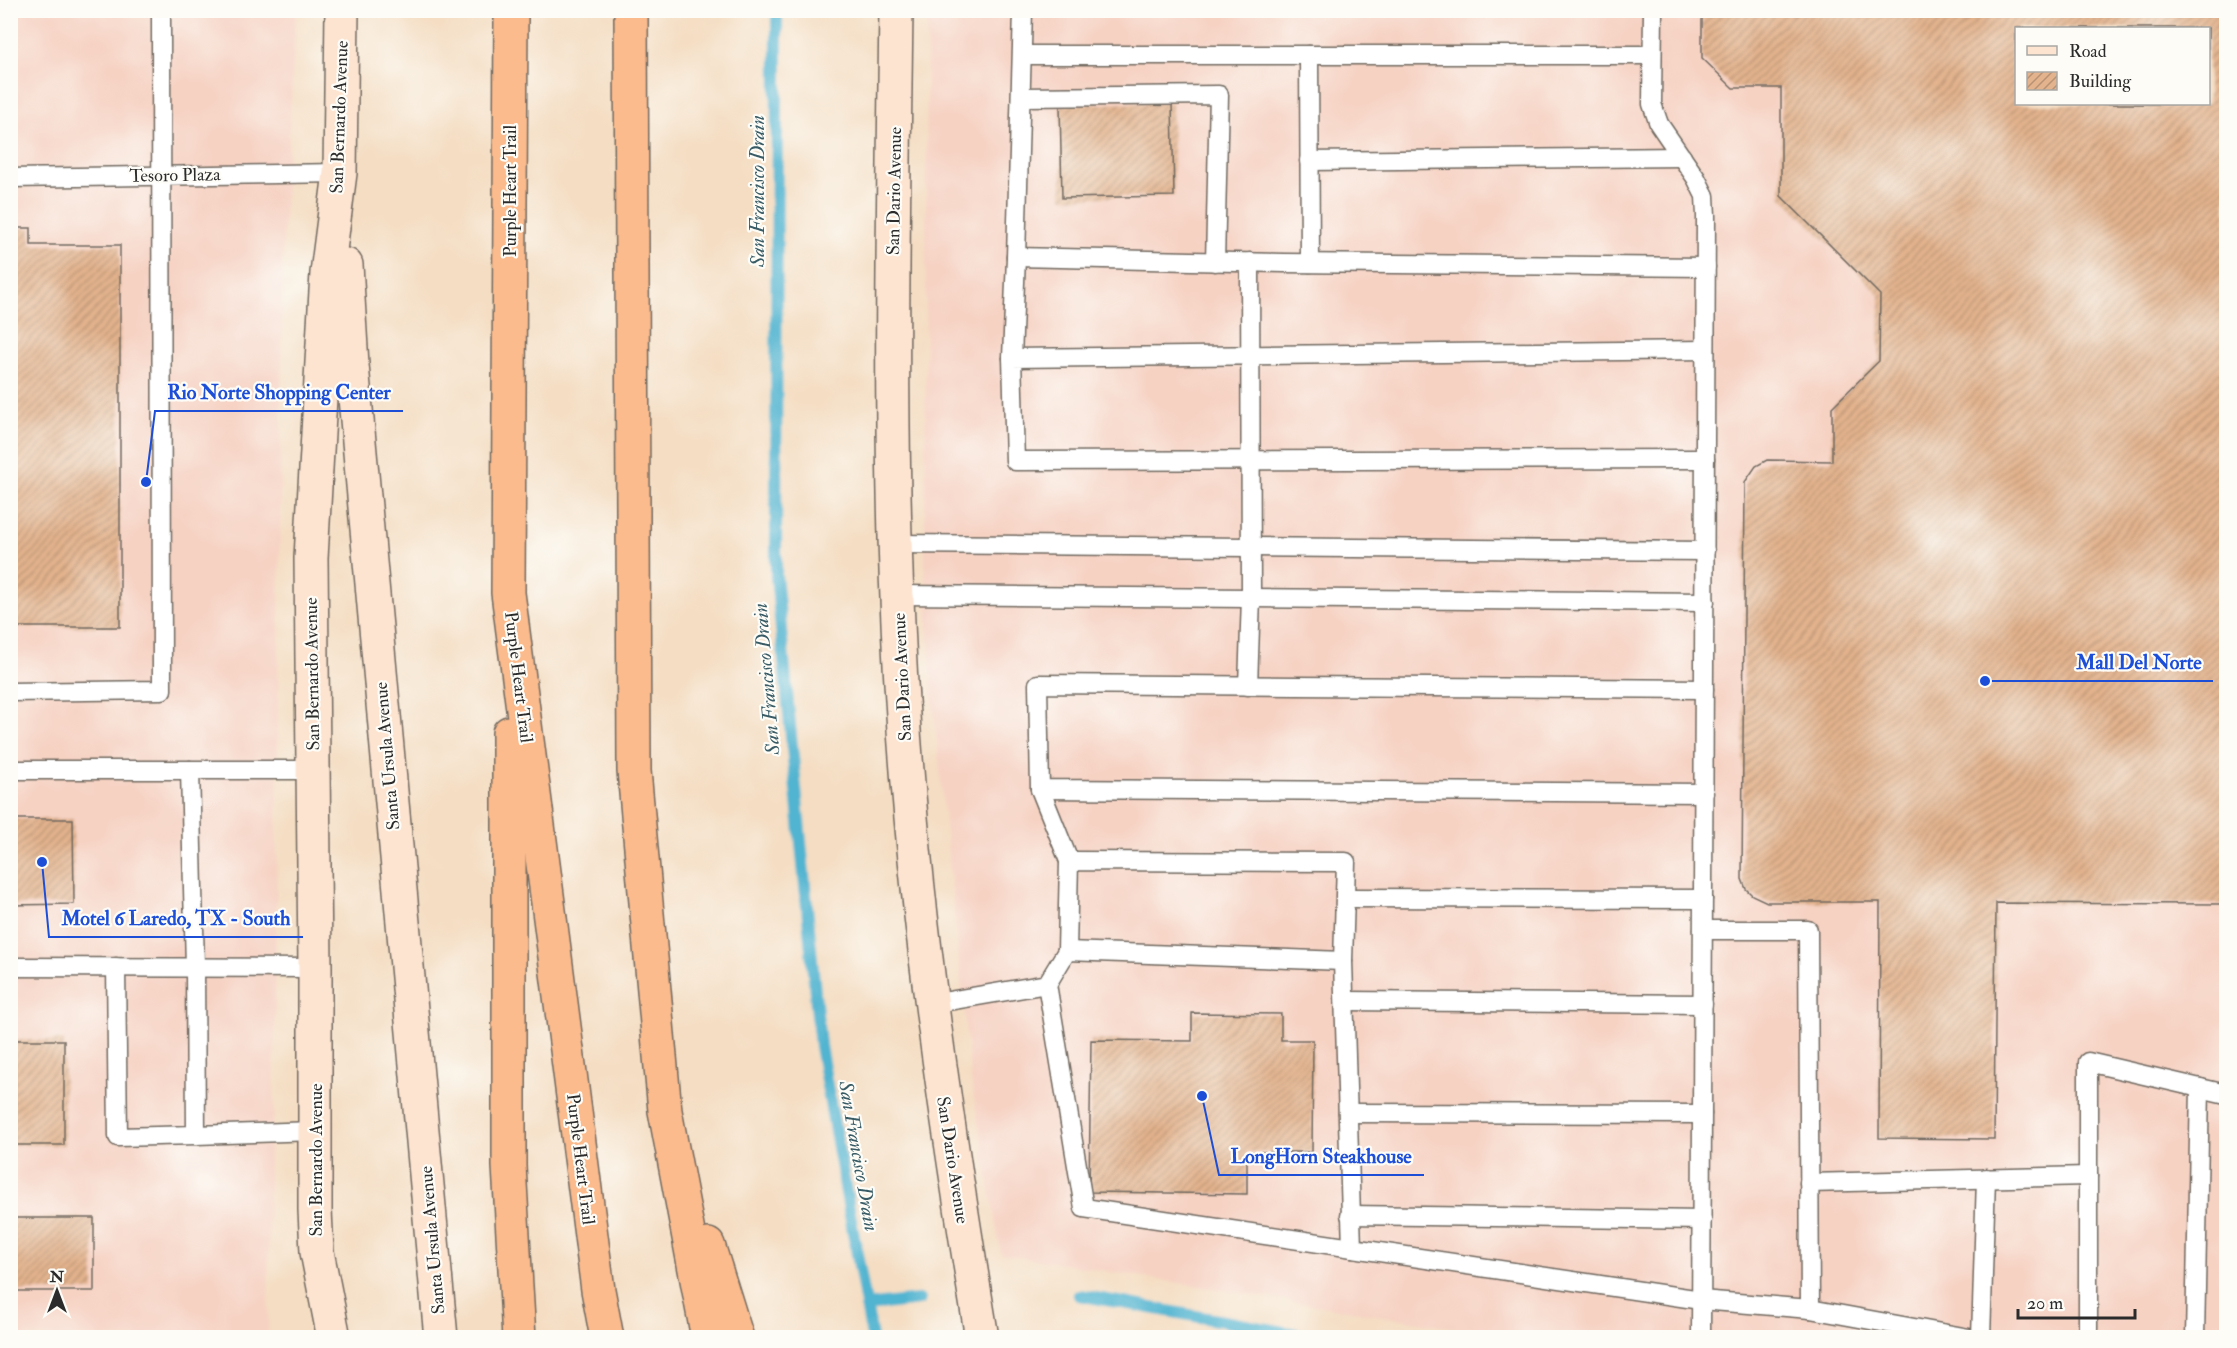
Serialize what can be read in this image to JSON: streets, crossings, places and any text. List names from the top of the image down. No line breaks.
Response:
{"streets":{"highway":["Purple Heart Trail"],"main road":["San Bernardo Avenue","San Dario Avenue","Santa Ursula Avenue"],"lane":["Tesoro Plaza"]},"crossings":[["San Bernardo Avenue","Tesoro Plaza"],["San Bernardo Avenue","Santa Ursula Avenue"],["Tesoro Plaza","Santa Ursula Avenue"]],"water":["San Francisco Drain"],"places":["Rio Norte Shopping Center","Mall Del Norte","Motel 6 Laredo, TX - South","LongHorn Steakhouse"],"legend":["Road","Building"],"scale_bar":"20 m","north":"top"}
